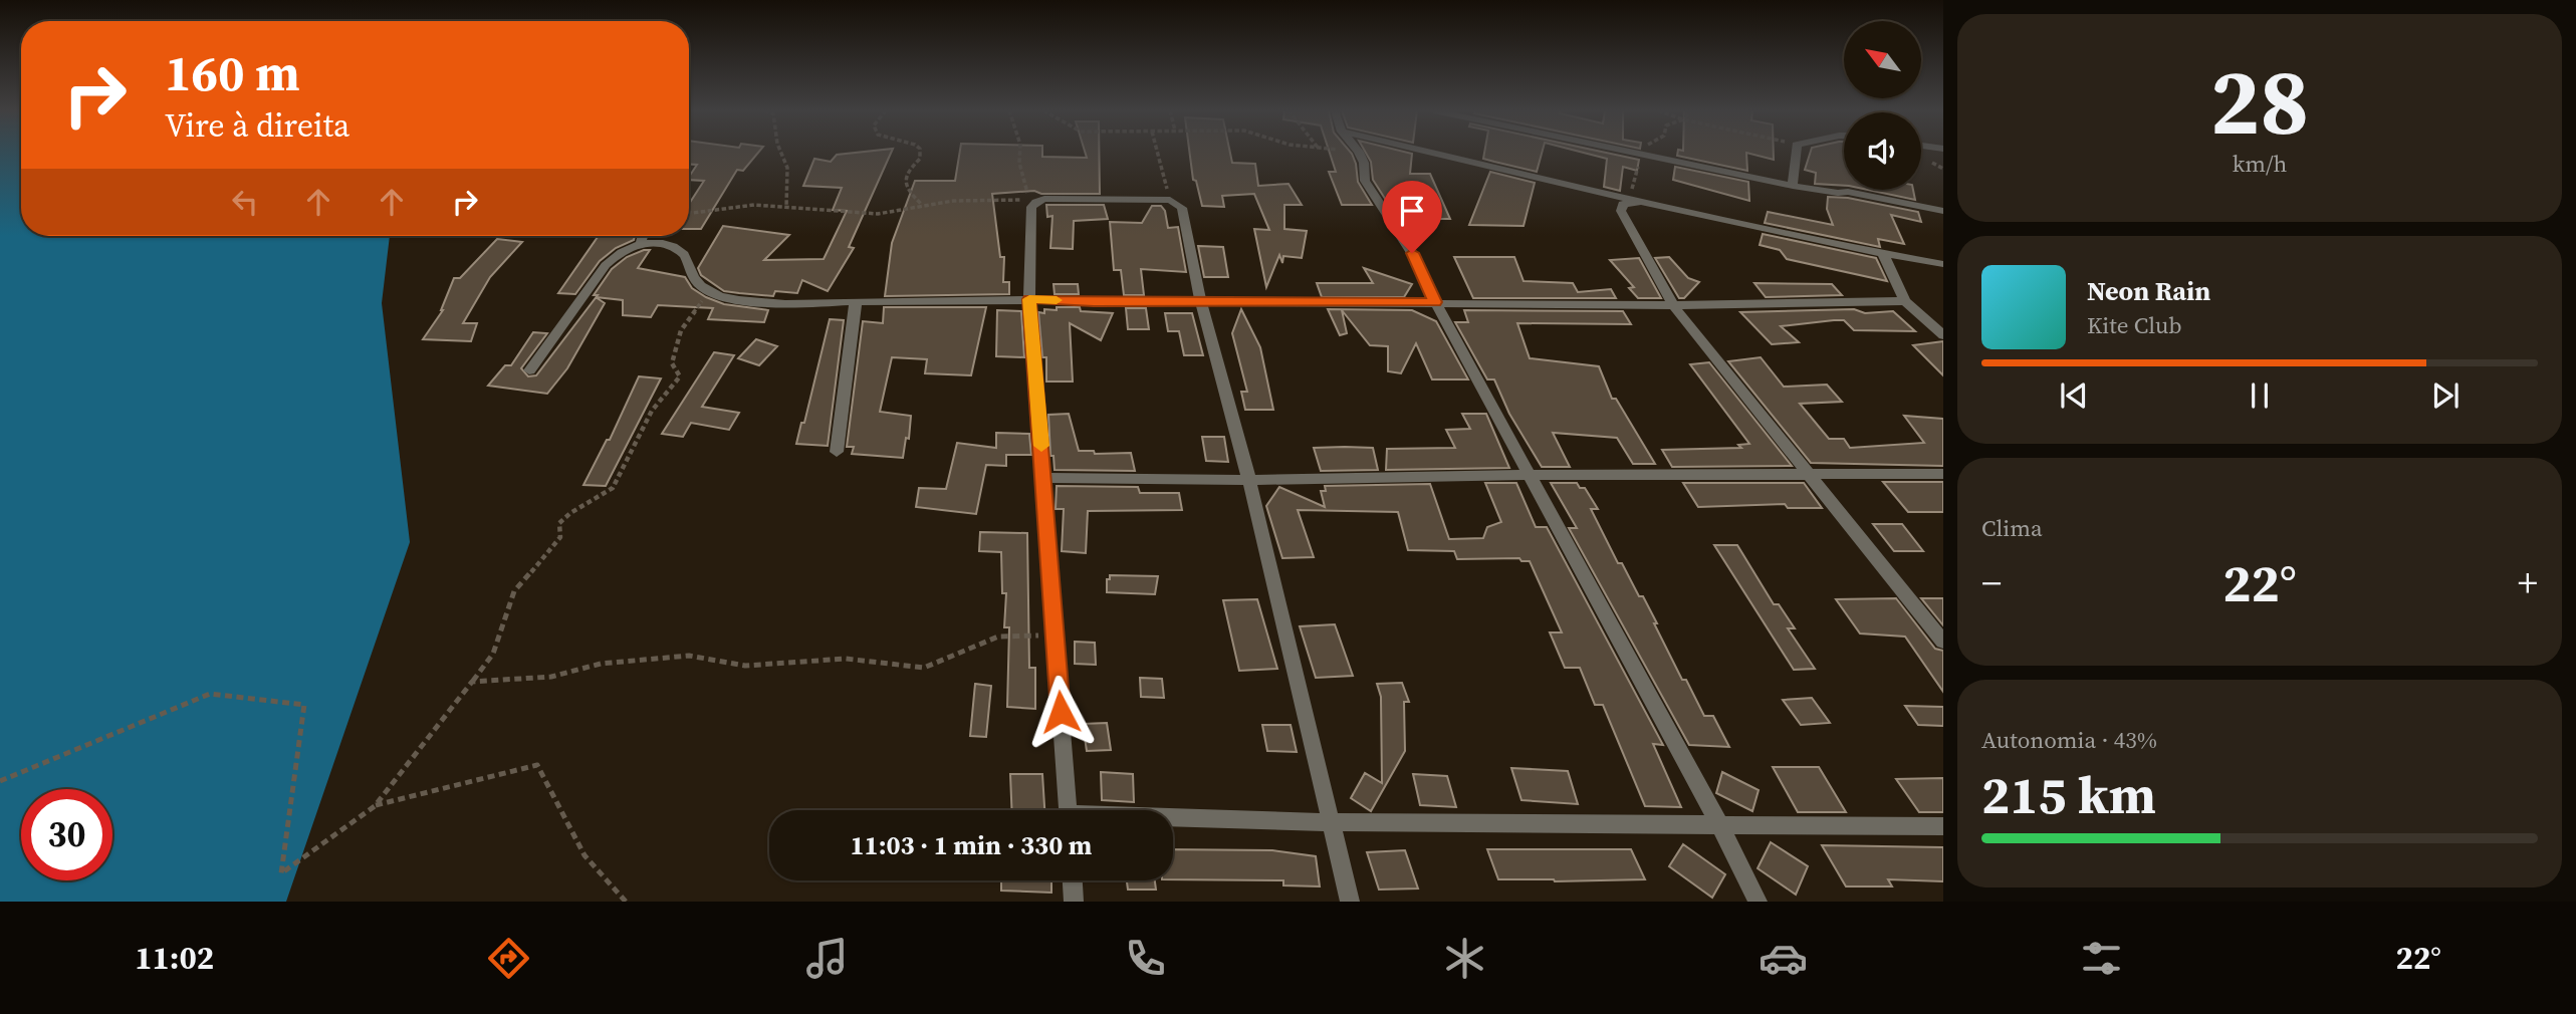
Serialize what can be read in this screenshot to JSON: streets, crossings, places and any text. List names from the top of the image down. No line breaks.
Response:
{"north":"top left","page":{"tile":[["28","km/h"],"Clima",["Autonomia · 43%","215 km"]],"turn":["160 m","Vire à direita"],"song":["Neon Rain","Kite Club"],"heat":["−","22°","+"],"limit":"30","trip":"11:03 · 1 min · 330 m","tabs":["11:02","22°"]}}
